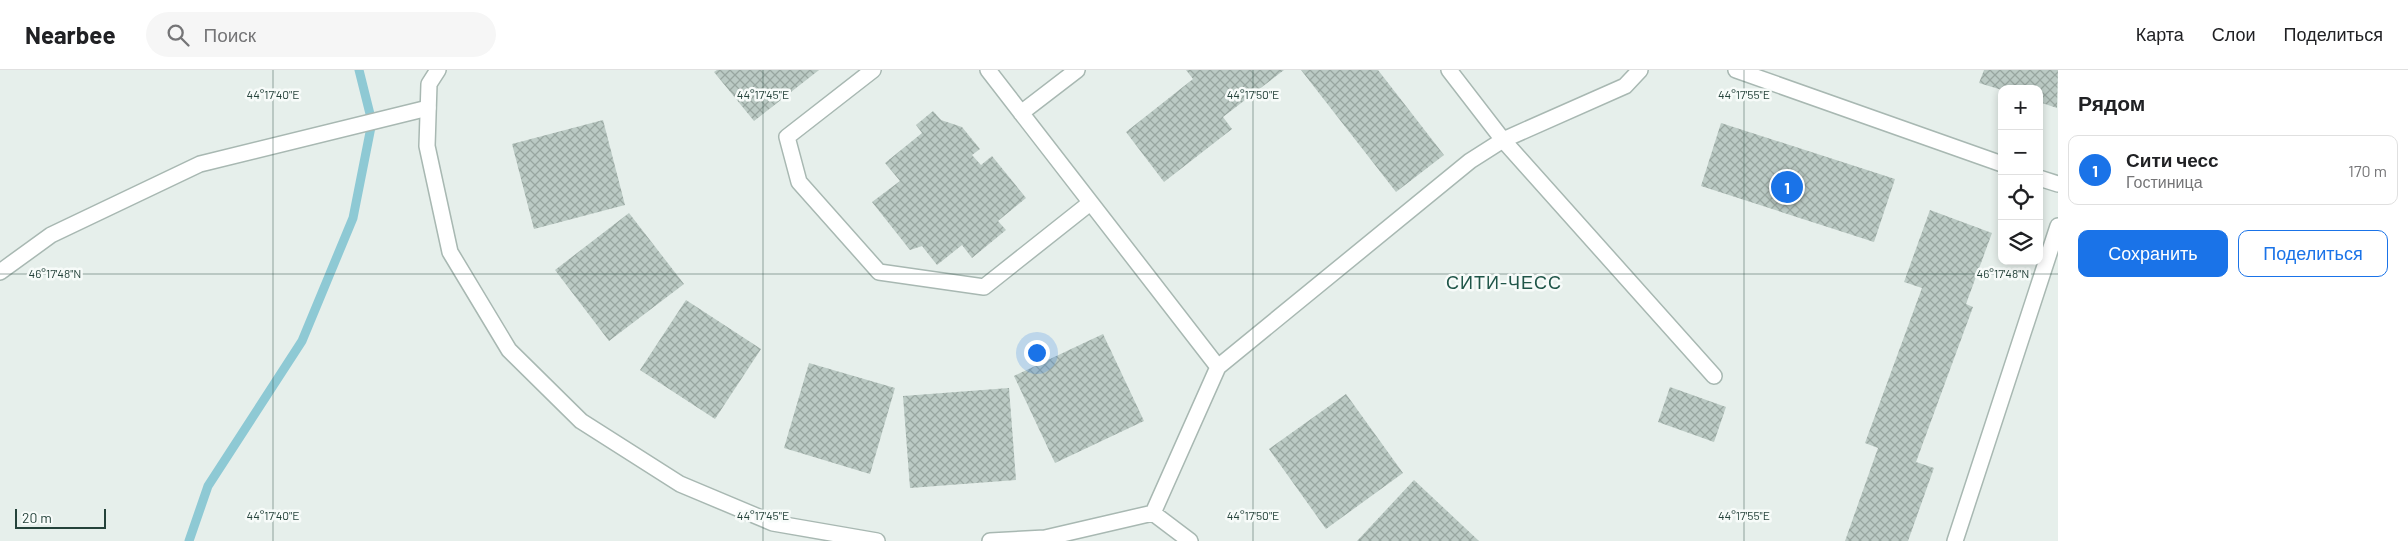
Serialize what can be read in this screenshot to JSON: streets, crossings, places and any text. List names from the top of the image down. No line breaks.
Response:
{"districts":["СИТИ-ЧЕСС"],"scale_bar":"20 m","page":{"header":"Nearbee","search":"Поиск","nav":["Карта","Слои","Поделиться"],"heading":"Рядом","map_buttons":["+","−"],"list":[{"mark":"1","name":"Сити чесс","note":"Гостиница","value":"170 m"}],"pins":"1","buttons":["Сохранить","Поделиться"],"scale":"20 m"},"coordinates":["44°17'40\"E","44°17'45\"E","44°17'50\"E","44°17'55\"E","46°17'48\"N"]}
